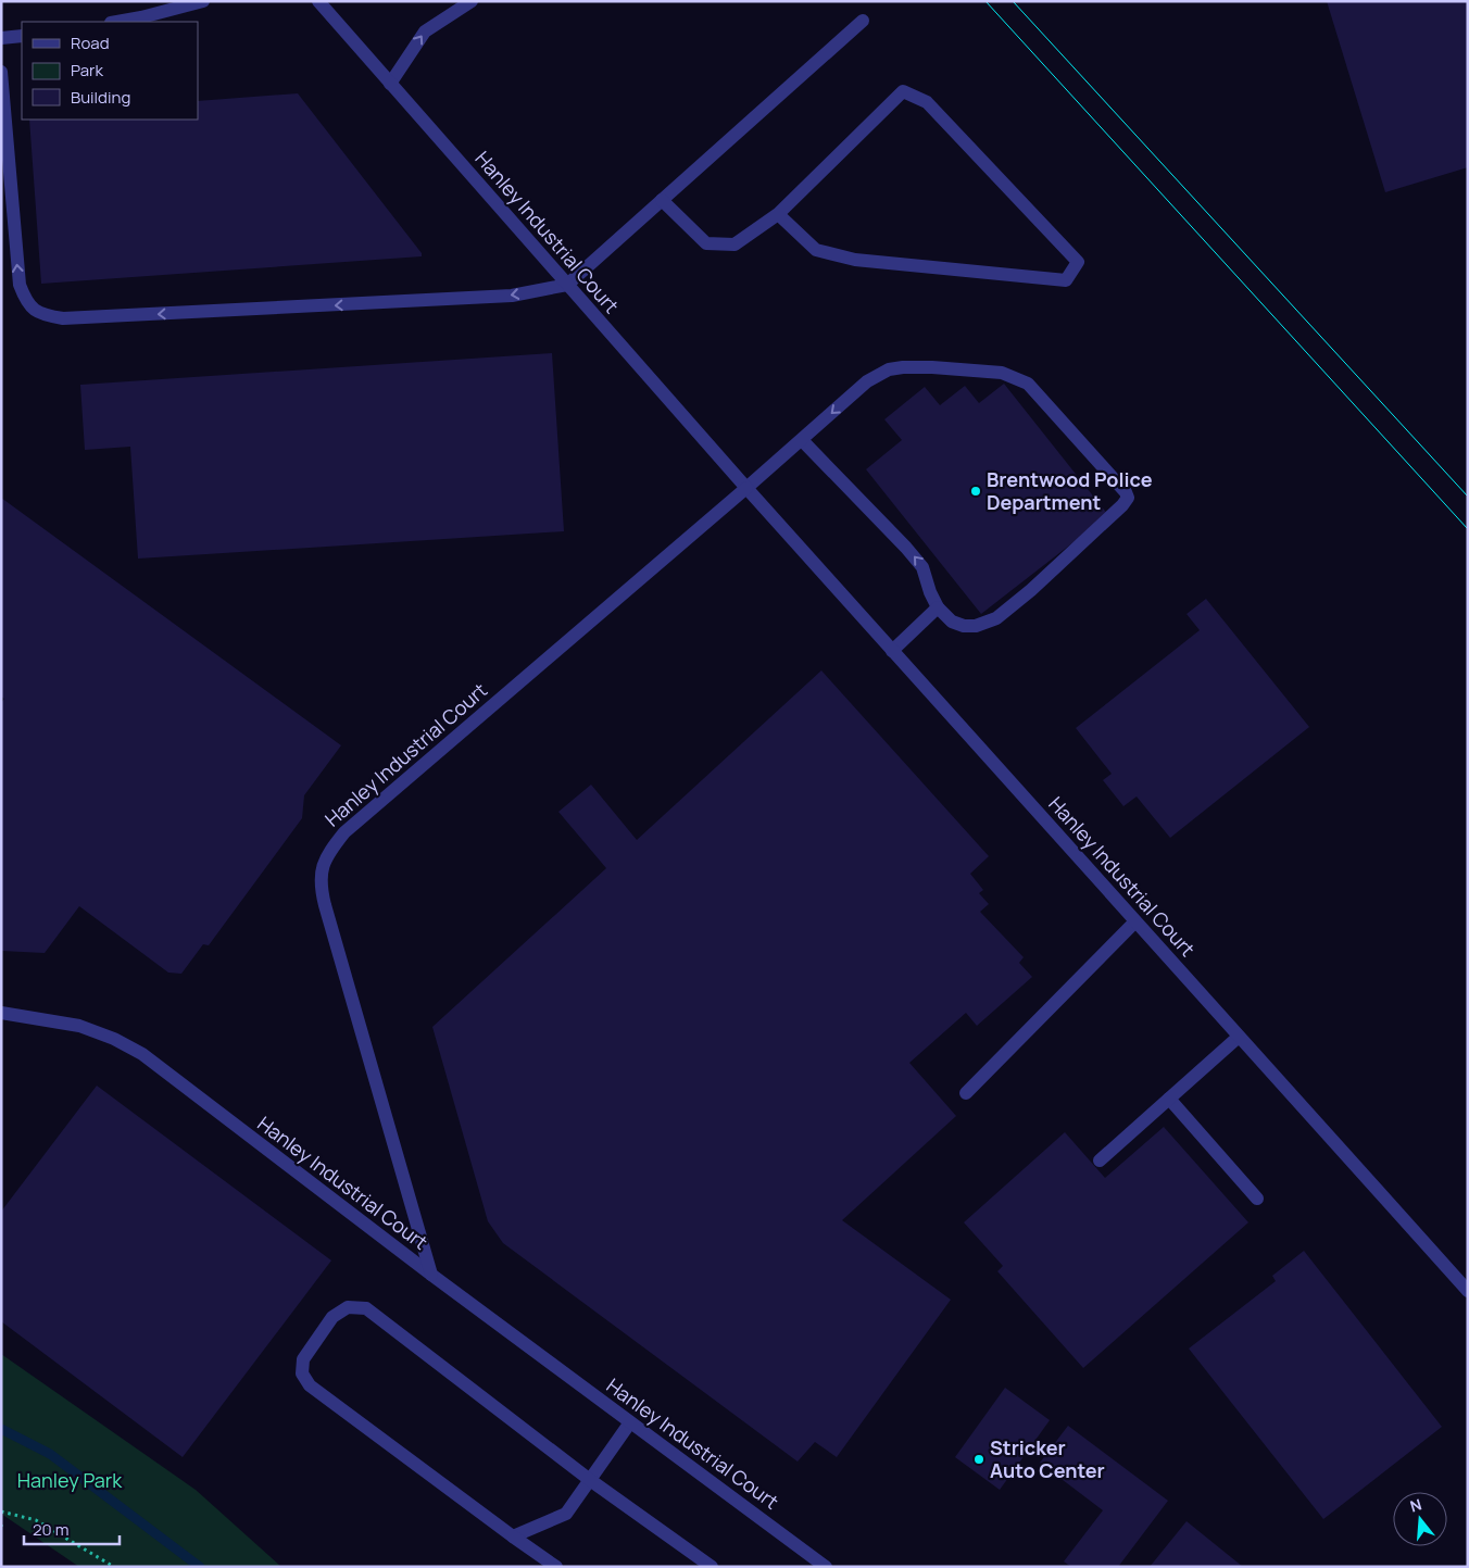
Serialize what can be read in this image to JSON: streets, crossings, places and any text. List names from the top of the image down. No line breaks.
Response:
{"streets":{"street":["Hanley Industrial Court"]},"parks":["Hanley Park"],"places":["Brentwood Police Department","Stricker Auto Center"],"legend":["Road","Park","Building"],"scale_bar":"20 m","north":"top"}
